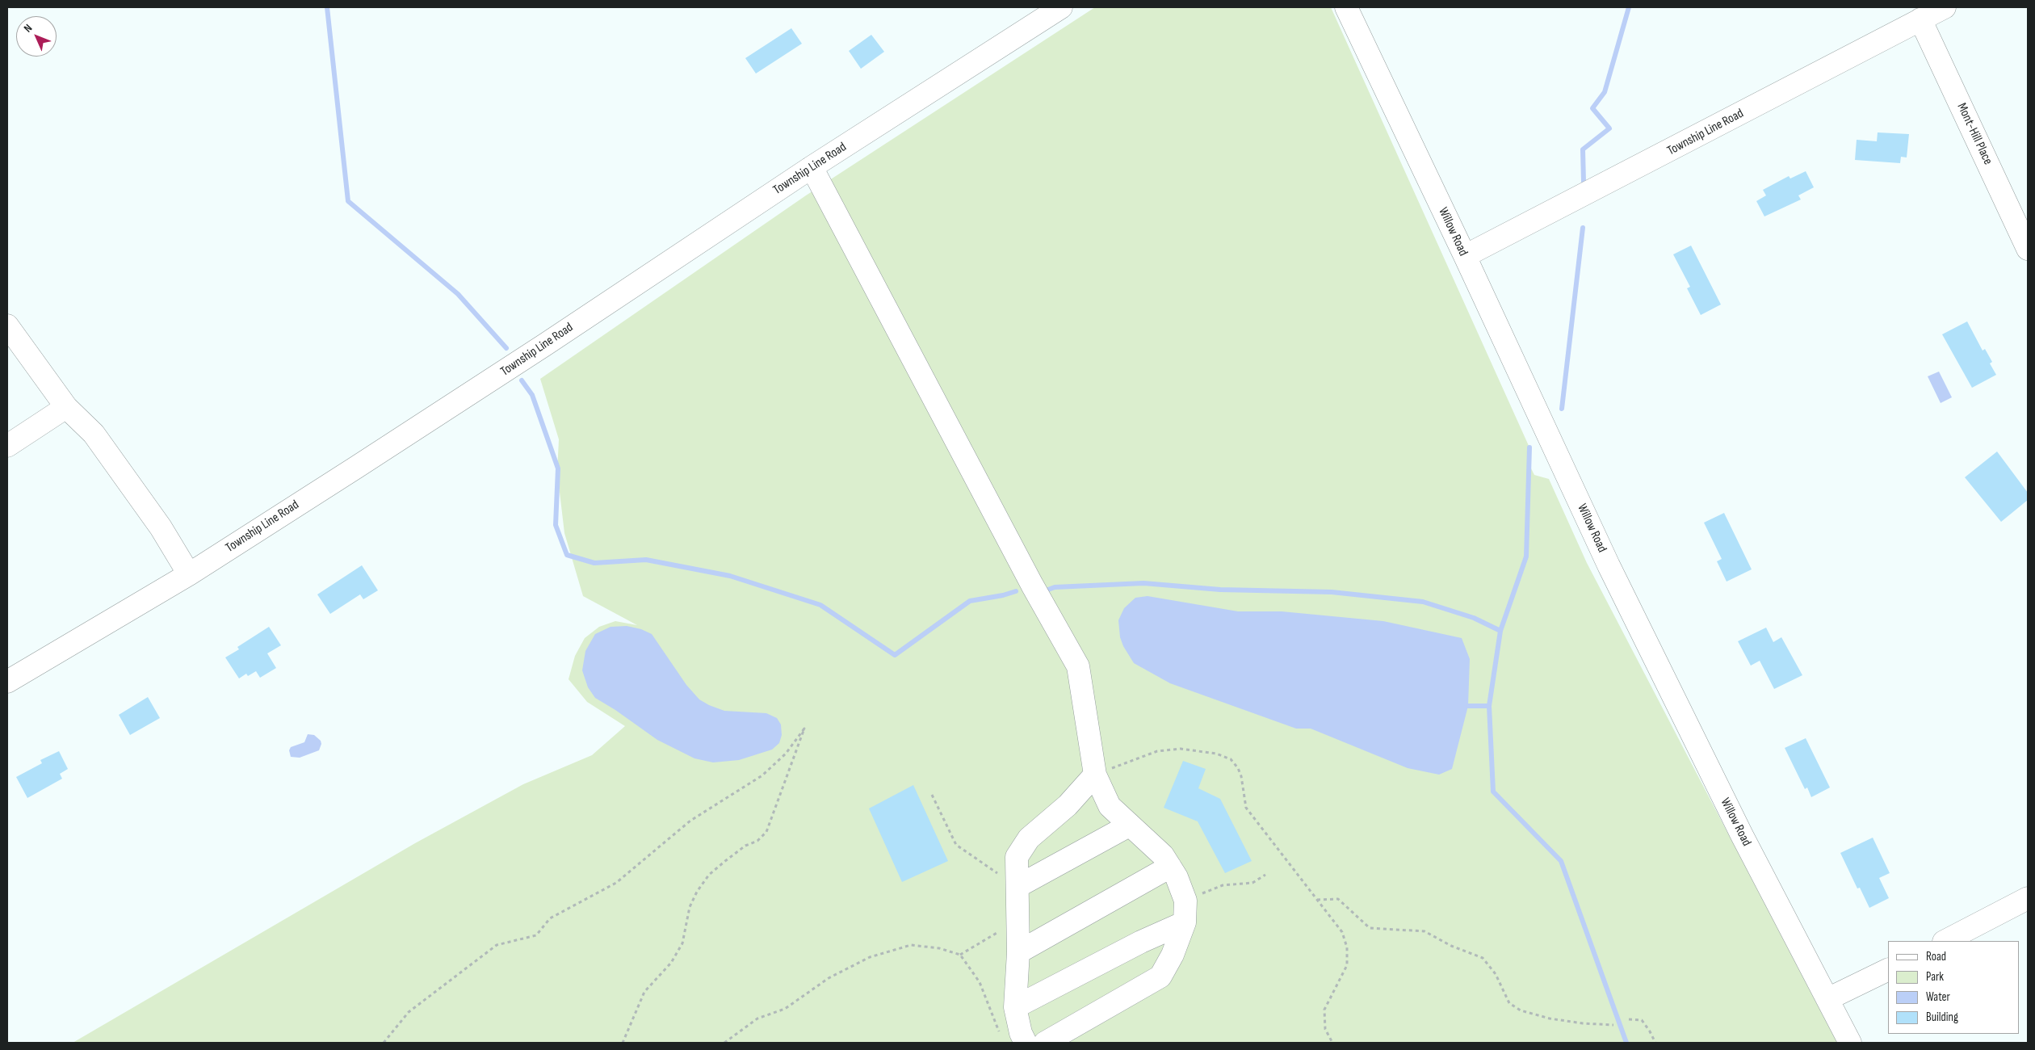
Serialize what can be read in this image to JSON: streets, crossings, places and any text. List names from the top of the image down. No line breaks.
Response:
{"streets":{"street":["Township Line Road","Mont-Hill Place","Willow Road"]},"crossings":[["Township Line Road","Mont-Hill Place"],["Township Line Road","Willow Road"]],"legend":["Road","Park","Water","Building"],"north":"top left"}
